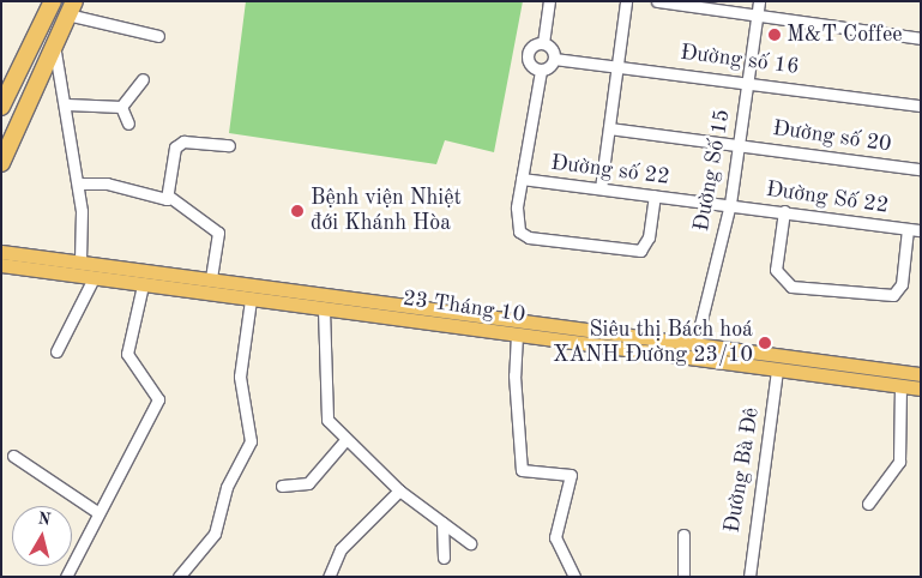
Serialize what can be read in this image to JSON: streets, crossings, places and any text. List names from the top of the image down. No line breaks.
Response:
{"streets":{"main road":["23 Tháng 10"],"street":["Đường số 16","Đường số 20","Đường số 22","Đường Số 15","Đường Số 22","Đường Bà Đê"]},"crossings":[["Đường số 16","Đường Số 15"],["Đường số 20","Đường Số 15"],["Đường số 22","Đường Số 15"],["Đường số 22","Đường Số 22"],["Đường Số 15","Đường Số 22"],["Đường Số 15","23 Tháng 10"],["23 Tháng 10","Đường Bà Đê"]],"places":["M&T Coffee","Bệnh viện Nhiệt đới Khánh Hòa","Siêu thị Bách hoá XANH Đường 23/10"],"north":"top"}
